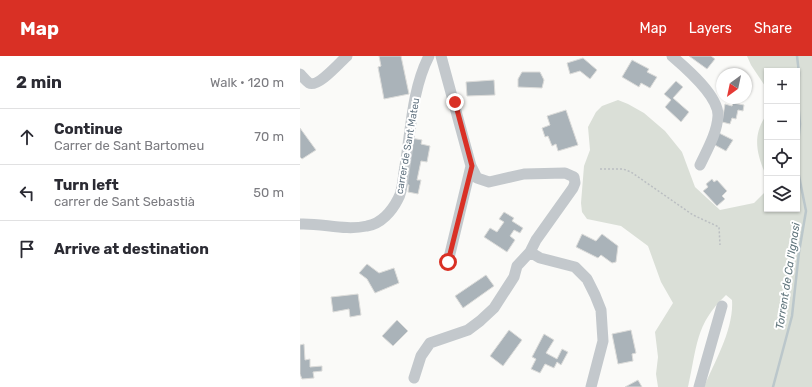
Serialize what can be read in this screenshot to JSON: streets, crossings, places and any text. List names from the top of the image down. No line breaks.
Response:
{"streets":{"street":["carrer de Sant Mateu"]},"water":["Torrent de Ca l'Ignasi"],"north":"bottom left","page":{"header":"Map","nav":["Map","Layers","Share"],"heading":["2 min","Walk · 120 m"],"map_buttons":["+","−"],"list":[["Continue","Carrer de Sant Bartomeu","70 m"],["Turn left","carrer de Sant Sebastià","50 m"],"Arrive at destination"]}}
